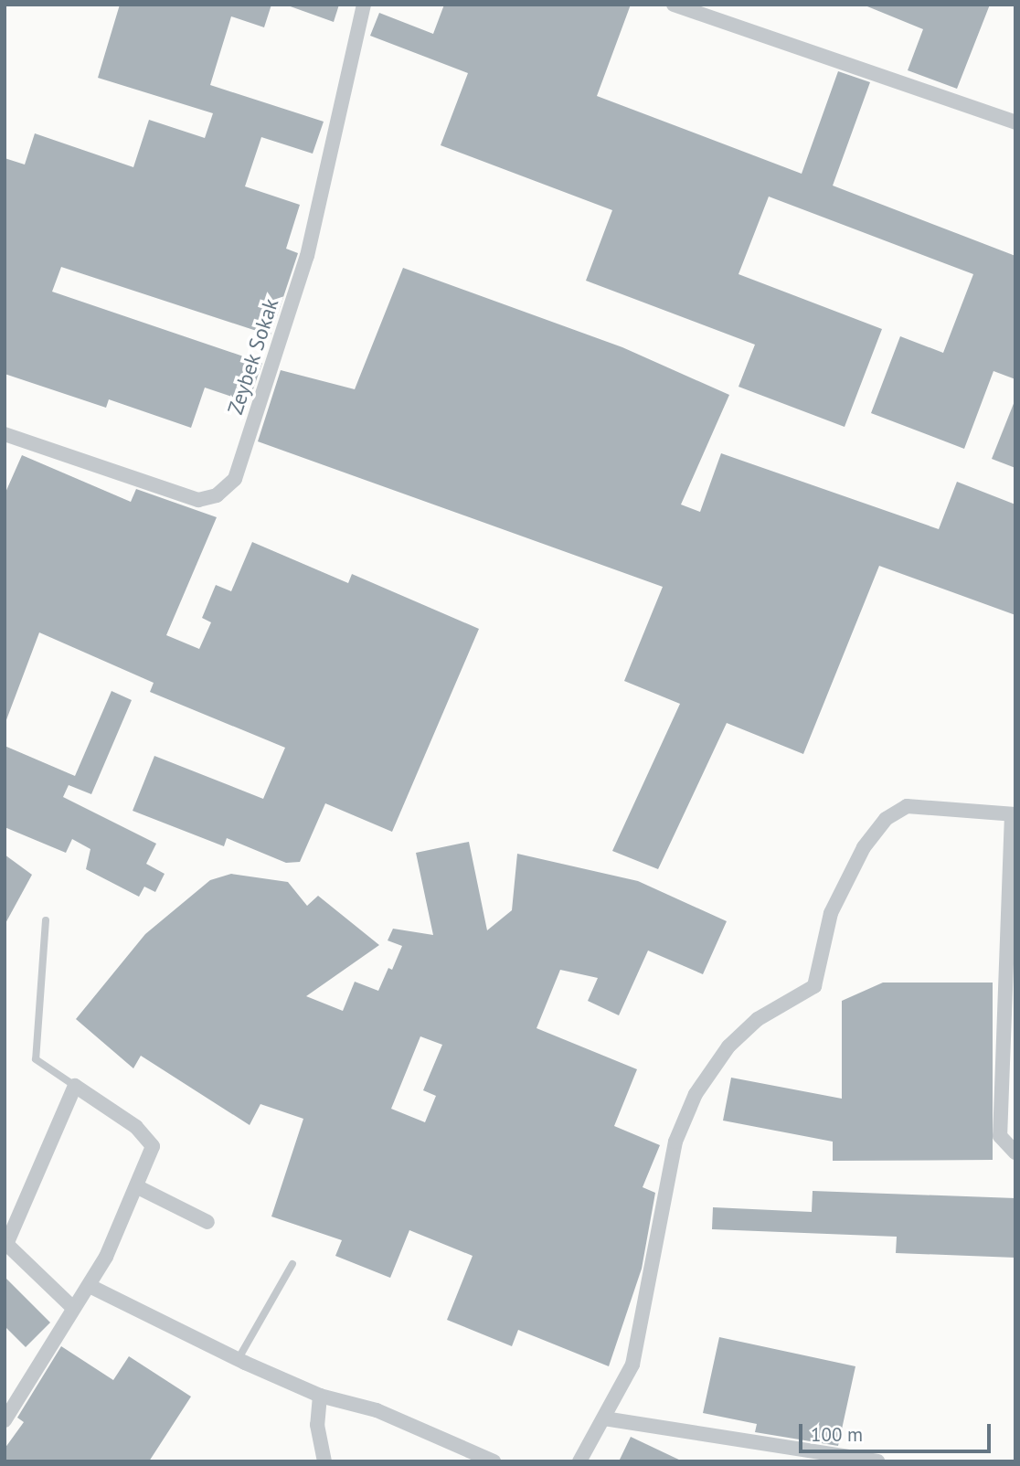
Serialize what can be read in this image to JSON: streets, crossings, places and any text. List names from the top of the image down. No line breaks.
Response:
{"streets":{"street":["Zeybek Sokak"]},"scale_bar":"100 m"}
